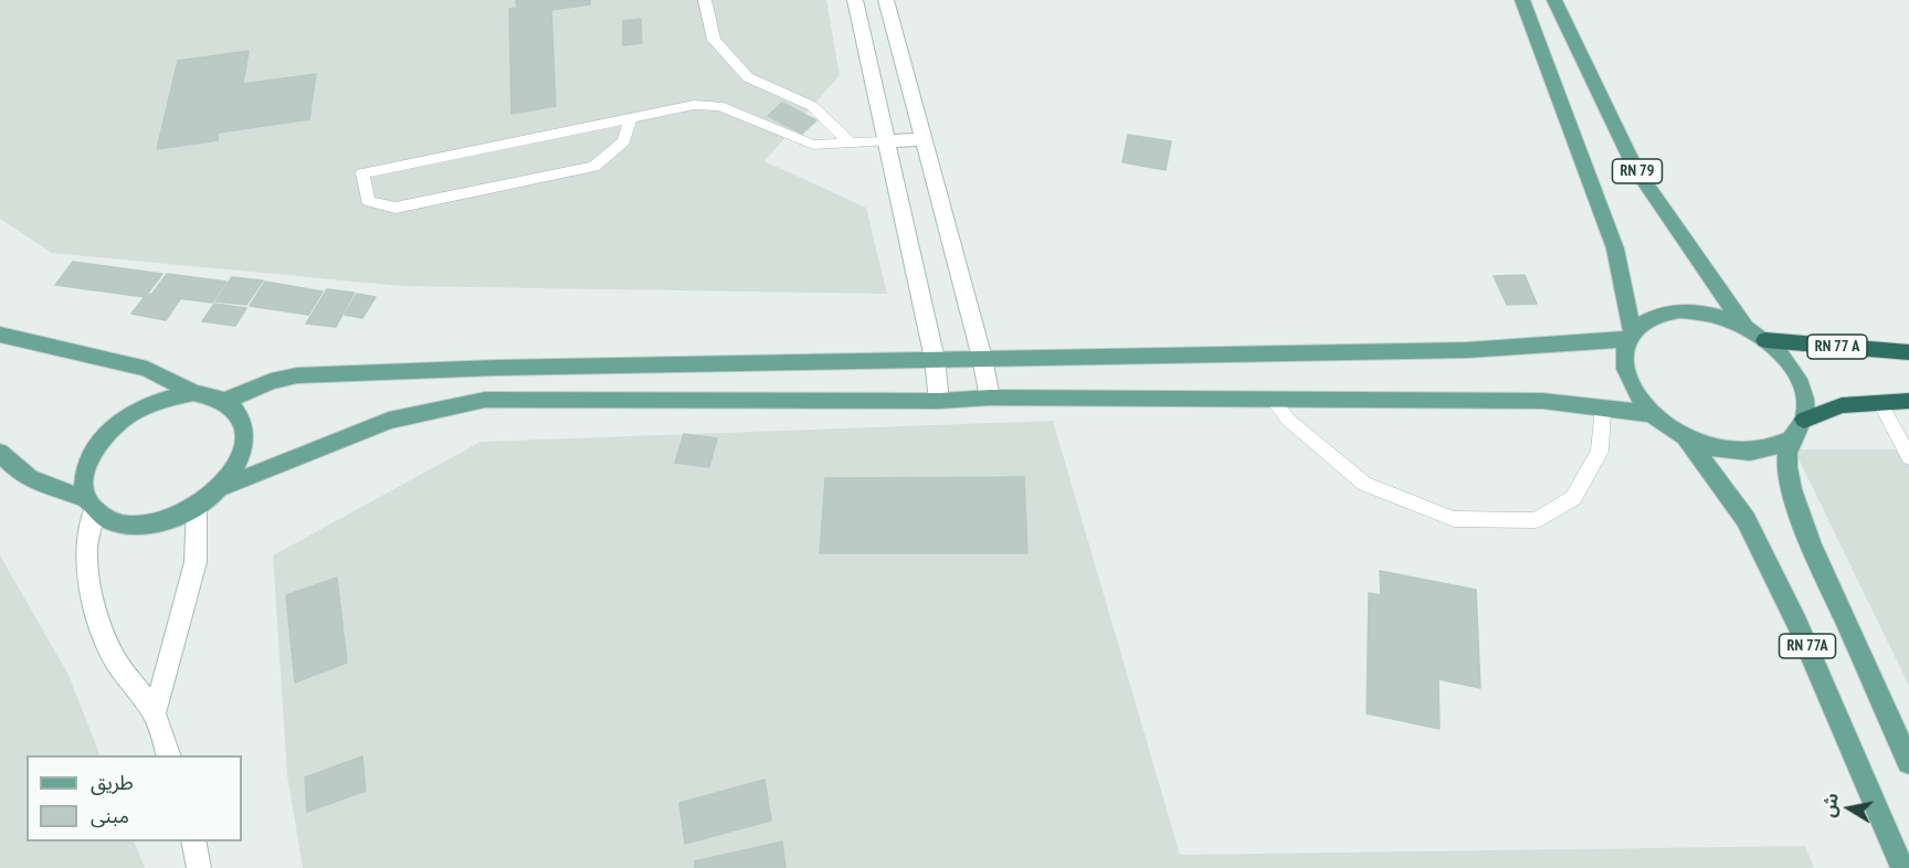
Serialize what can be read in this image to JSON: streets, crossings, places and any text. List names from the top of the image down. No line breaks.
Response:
{"streets":{"highway":["RN 77 A"],"main road":["RN 79","RN 77A"]},"crossings":[["RN 79","RN 77 A"],["RN 79","RN 77A"],["RN 77 A","RN 77A"]],"legend":["طريق","مبنى"],"north":"left"}
